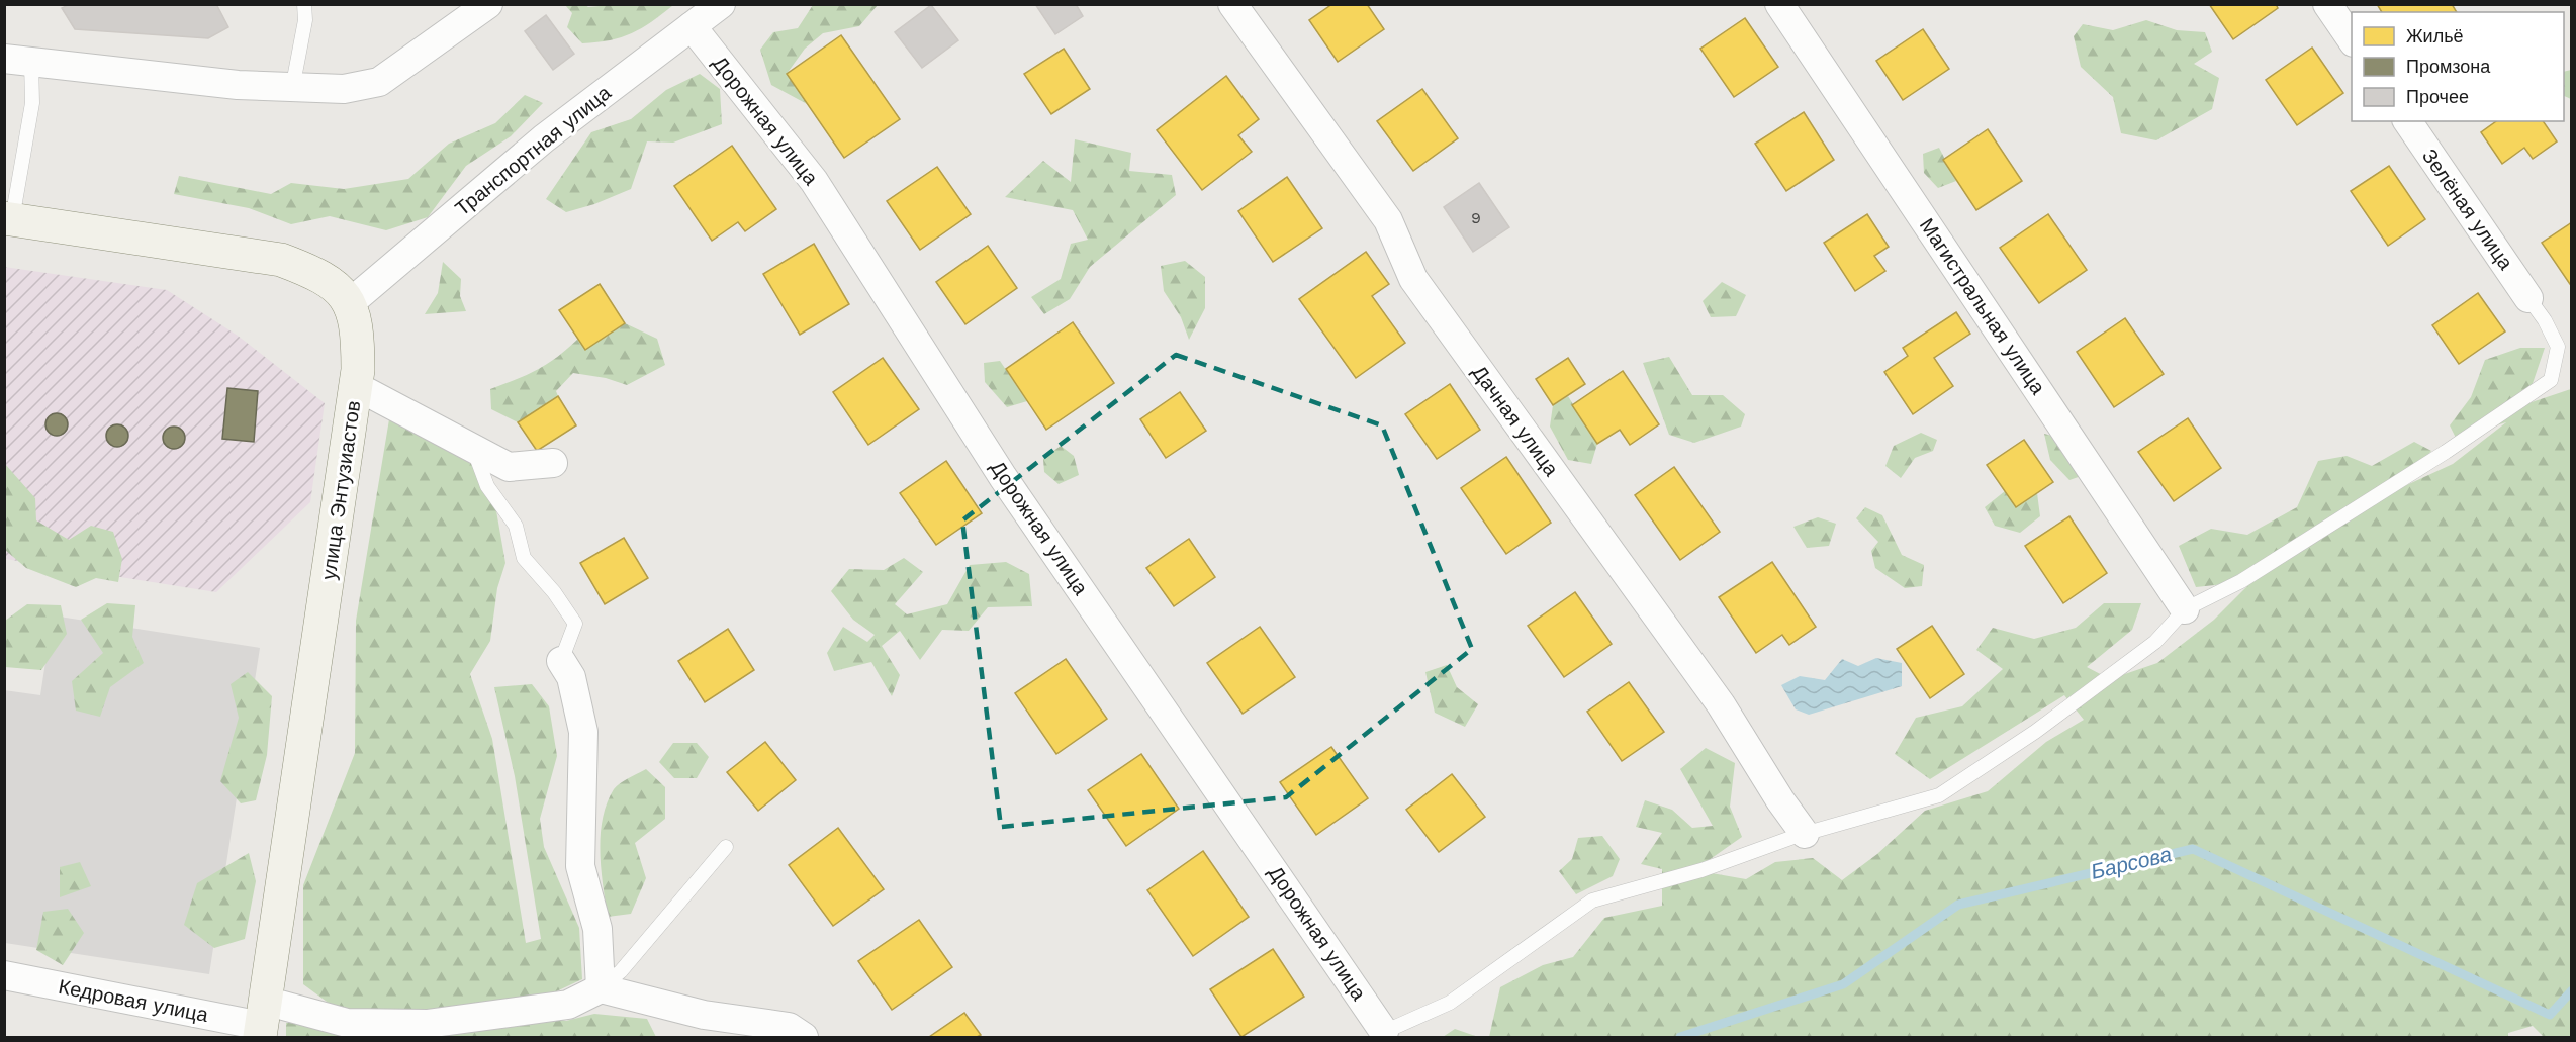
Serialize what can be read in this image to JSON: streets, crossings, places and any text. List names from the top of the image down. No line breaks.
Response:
{"streets":{"street":["Дорожная улица","Транспортная улица","Зелёная улица","Магистральная улица","Дачная улица","улица Энтузиастов","Кедровая улица"]},"crossings":[["Дорожная улица","Транспортная улица"],["Транспортная улица","улица Энтузиастов"],["улица Энтузиастов","Кедровая улица"]],"water":["Барсова"],"house_numbers":["9"],"legend":["Жильё","Промзона","Прочее"]}
